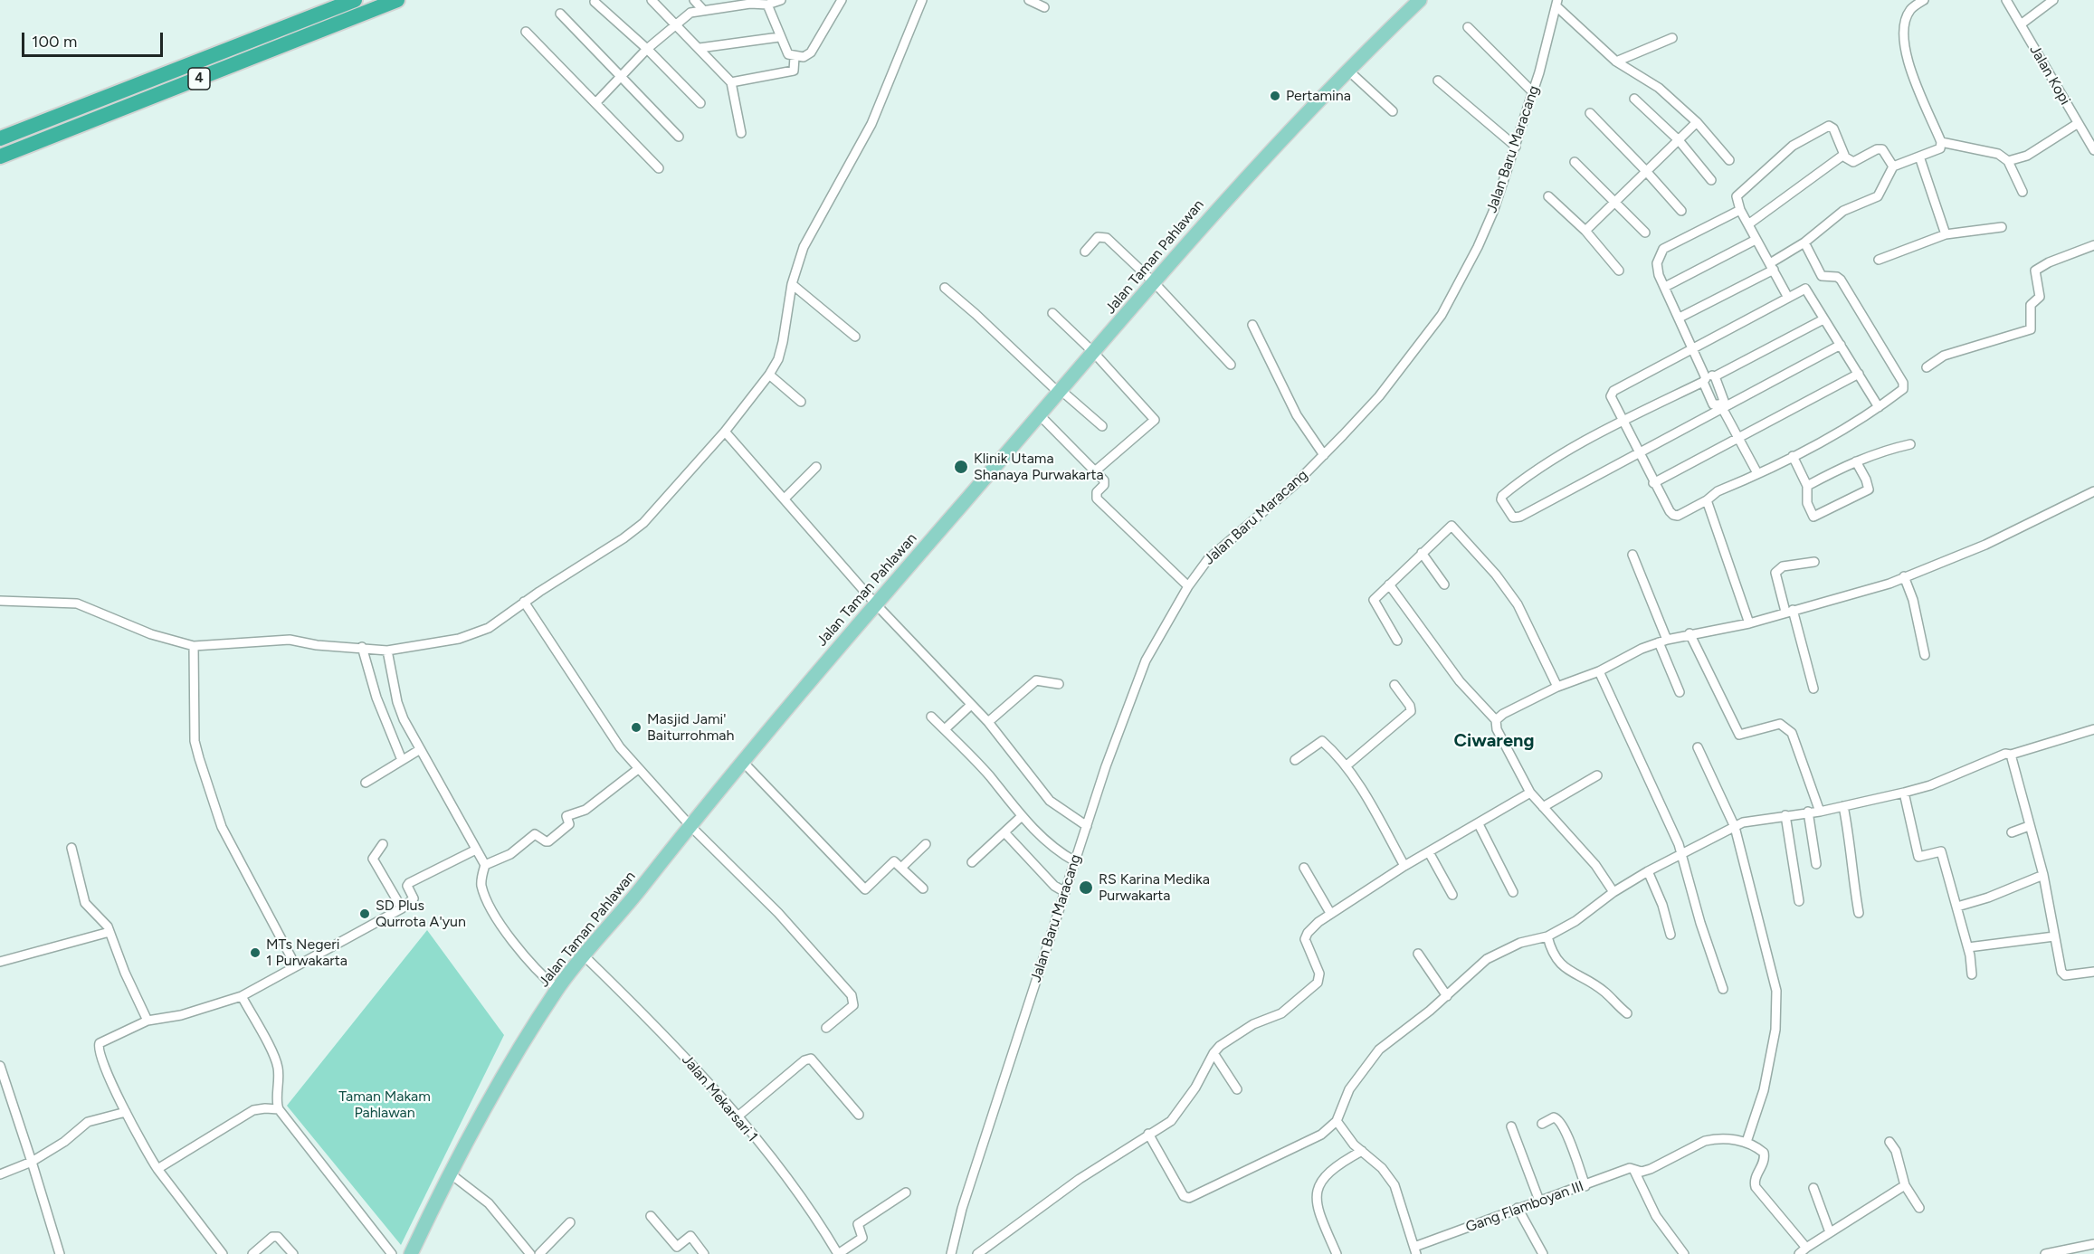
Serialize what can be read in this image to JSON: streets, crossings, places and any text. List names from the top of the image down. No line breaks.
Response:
{"streets":{"highway":["4"],"main road":["Jalan Taman Pahlawan"],"street":["Jalan Kopi","Jalan Baru Maracang","Jalan Mekarsari 1","Gang Flamboyan III"]},"crossings":[["Jalan Taman Pahlawan","Jalan Mekarsari 1"]],"districts":["Ciwareng"],"parks":["Taman Makam Pahlawan"],"places":["Pertamina","Klinik Utama Shanaya Purwakarta","Masjid Jami' Baiturrohmah","RS Karina Medika Purwakarta","SD Plus Qurrota A'yun","MTs Negeri 1 Purwakarta"],"scale_bar":"100 m"}
